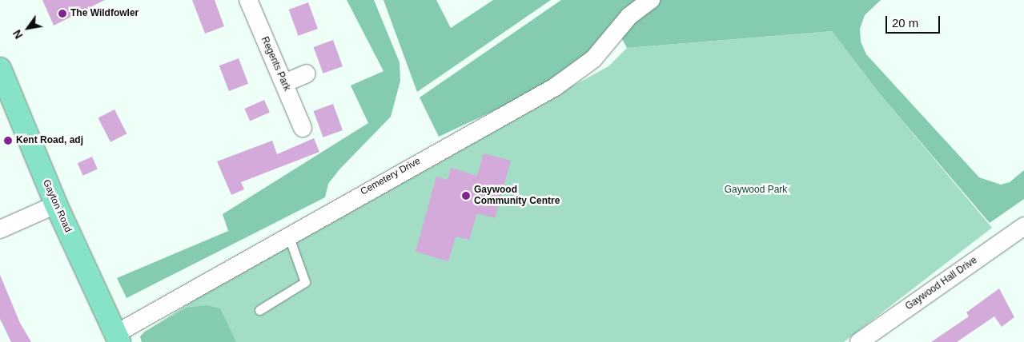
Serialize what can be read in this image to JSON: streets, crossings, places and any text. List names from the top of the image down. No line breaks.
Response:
{"streets":{"main road":["Gayton Road"],"street":["Regents Park","Cemetery Drive","Gaywood Hall Drive"]},"crossings":[["Cemetery Drive","Gayton Road"]],"parks":["Gaywood Park"],"places":["The Wildfowler","Kent Road, adj","Gaywood Community Centre"],"scale_bar":"20 m","north":"bottom left"}
